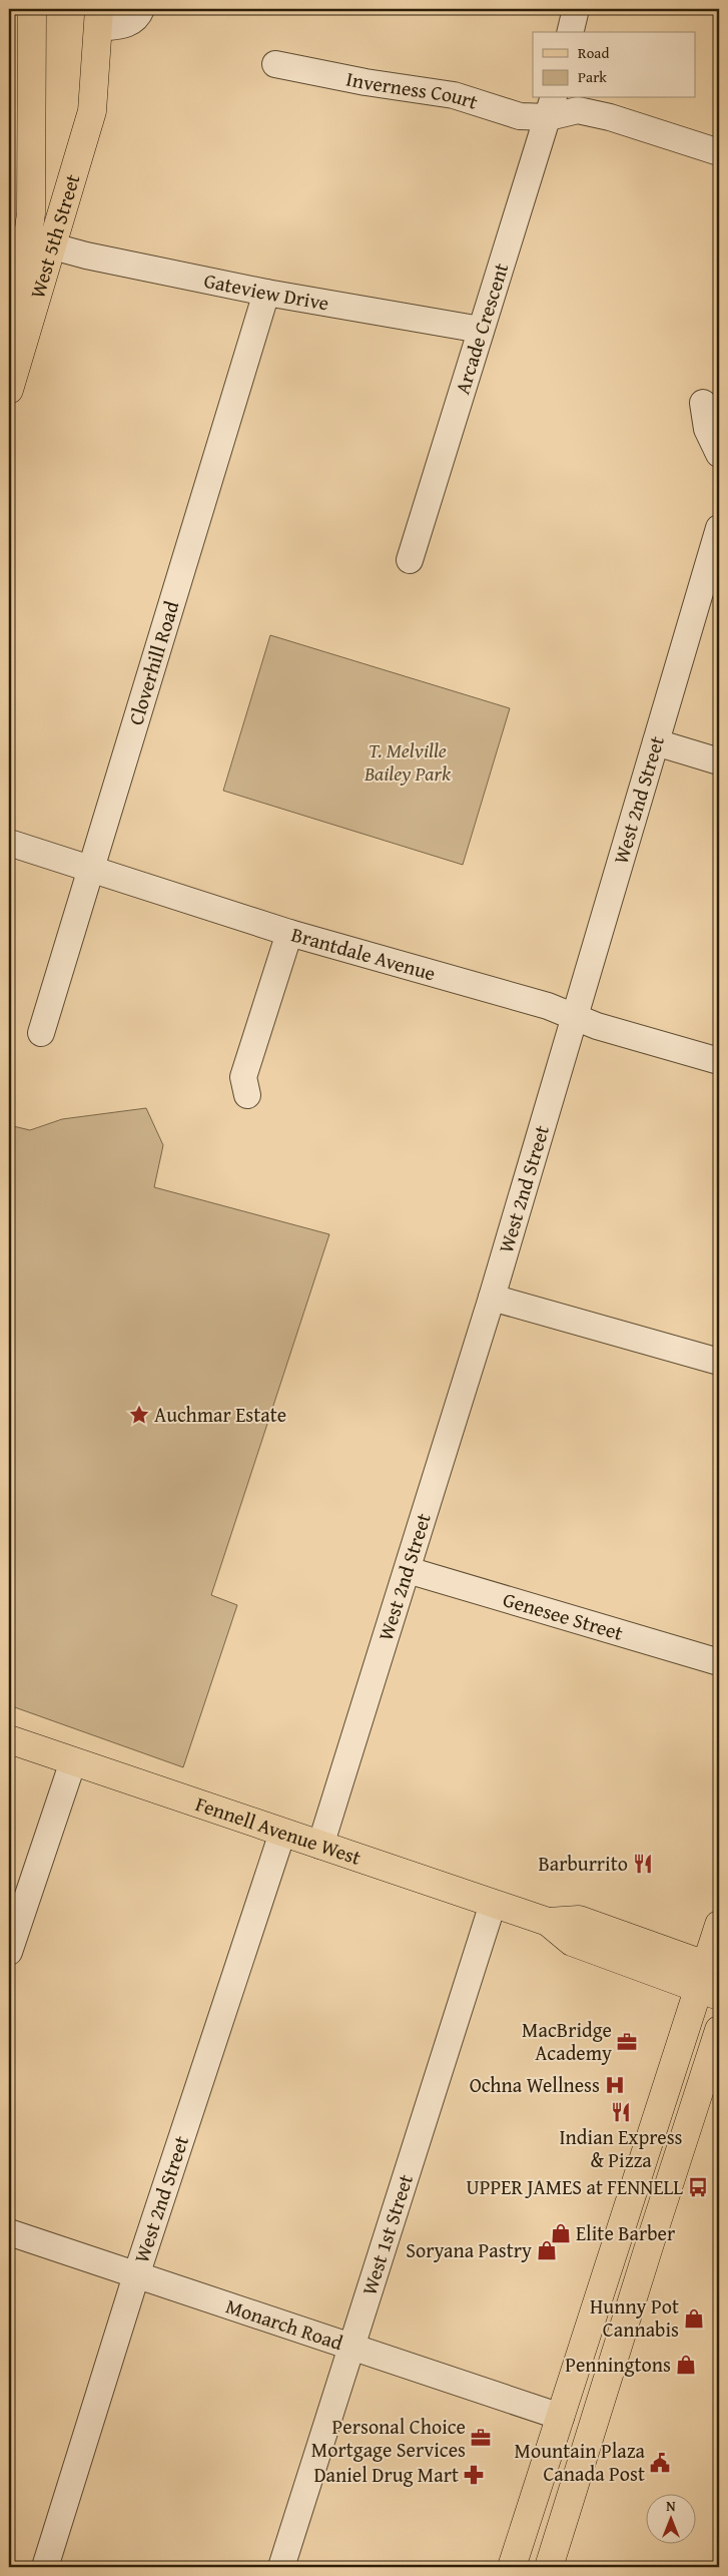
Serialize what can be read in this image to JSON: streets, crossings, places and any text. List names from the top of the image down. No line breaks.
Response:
{"streets":{"main road":["West 5th Street","Fennell Avenue West"],"street":["Inverness Court","Gateview Drive","Arcade Crescent","Cloverhill Road","West 2nd Street","Brantdale Avenue","Genesee Street","West 1st Street","Monarch Road"]},"crossings":[["Inverness Court","Arcade Crescent"],["West 5th Street","Gateview Drive"],["Gateview Drive","Arcade Crescent"],["Gateview Drive","Cloverhill Road"],["Cloverhill Road","Brantdale Avenue"],["West 2nd Street","Brantdale Avenue"],["West 2nd Street","Genesee Street"],["West 2nd Street","Fennell Avenue West"],["West 2nd Street","Monarch Road"],["Fennell Avenue West","West 1st Street"],["West 1st Street","Monarch Road"]],"parks":["T. Melville Bailey Park"],"places":{"place":["Auchmar Estate"],"restaurant":["Barburrito","Indian Express & Pizza"],"office":["MacBridge Academy","Personal Choice Mortgage Services"],"hospital":["Ochna Wellness"],"bus stop":["UPPER JAMES at FENNELL"],"shop":["Elite Barber","Soryana Pastry","Hunny Pot Cannabis","Penningtons"],"public building":["Mountain Plaza Canada Post"],"pharmacy":["Daniel Drug Mart"]},"legend":["Road","Park"],"north":"top"}
